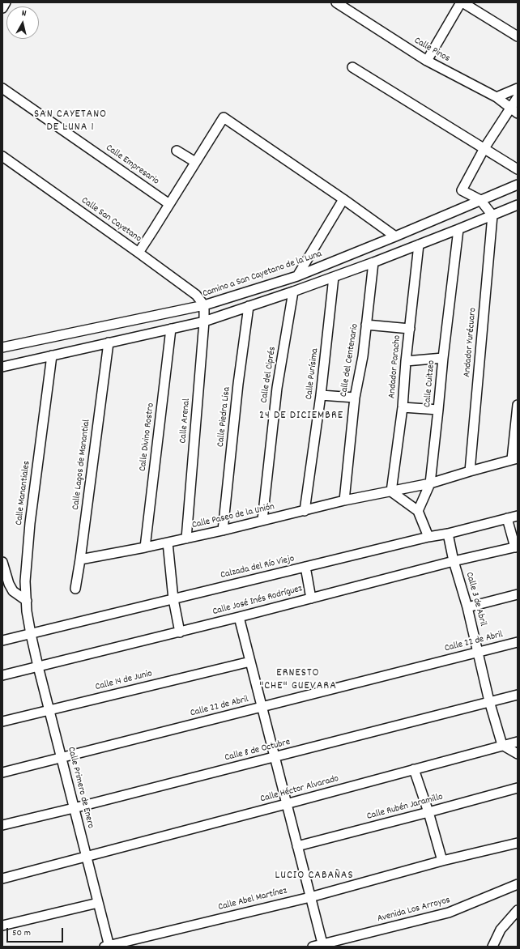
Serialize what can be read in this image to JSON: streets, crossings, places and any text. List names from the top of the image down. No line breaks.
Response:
{"streets":{"street":["Calle Pinos","Calle Empresario","Calle San Cayetano","Camino a San Cayetano de la Luna","Andador Yurécuaro","Calle del Centenario","Andador Paracho","Calle Purísima","Calle del Ciprés","Calle Cuitzeo","Calle Piedra Lisa","Calle Arenal","Calle Divino Rostro","Calle Lagos de Manantial","Calle Manantiales","Calle Paseo de la Unión","Calzada del Río Viejo","Calle 3 de Abril","Calle José Inés Rodríguez","Calle 22 de Abril","Calle 14 de Junio","Calle 8 de Octubre","Calle Primero de Enero","Calle Héctor Alvarado","Calle Rubén Jaramillo","Calle Abel Martínez","Avenida Los Arroyos"]},"crossings":[["Calle San Cayetano","Camino a San Cayetano de la Luna"],["Calle San Cayetano","Calle Arenal"],["Camino a San Cayetano de la Luna","Calle Arenal"],["Andador Yurécuaro","Calle Paseo de la Unión"],["Calle del Centenario","Calle Paseo de la Unión"],["Andador Paracho","Calle Paseo de la Unión"],["Calle Purísima","Calle Paseo de la Unión"],["Calle del Ciprés","Calle Paseo de la Unión"],["Calle Cuitzeo","Calle Paseo de la Unión"],["Calle Piedra Lisa","Calle Paseo de la Unión"],["Calle Arenal","Calle Paseo de la Unión"],["Calle Divino Rostro","Calle Paseo de la Unión"],["Calle Lagos de Manantial","Calle Paseo de la Unión"],["Calle Manantiales","Calzada del Río Viejo"],["Calle Manantiales","Calle Primero de Enero"],["Calzada del Río Viejo","Calle 3 de Abril"],["Calzada del Río Viejo","Calle Primero de Enero"],["Calle 3 de Abril","Calle José Inés Rodríguez"],["Calle 3 de Abril","Calle 22 de Abril"],["Calle 3 de Abril","Calle 8 de Octubre"],["Calle 3 de Abril","Calle Héctor Alvarado"],["Calle José Inés Rodríguez","Calle Primero de Enero"],["Calle 22 de Abril","Calle Primero de Enero"],["Calle 14 de Junio","Calle Primero de Enero"],["Calle 8 de Octubre","Calle Primero de Enero"],["Calle Primero de Enero","Calle Héctor Alvarado"],["Calle Primero de Enero","Calle Abel Martínez"]],"districts":["SAN CAYETANO DE LUNA 1","24 DE DICIEMBRE","ERNESTO \"CHE\" GUEVARA","LUCIO CABAÑAS"],"scale_bar":"50 m","north":"top"}
